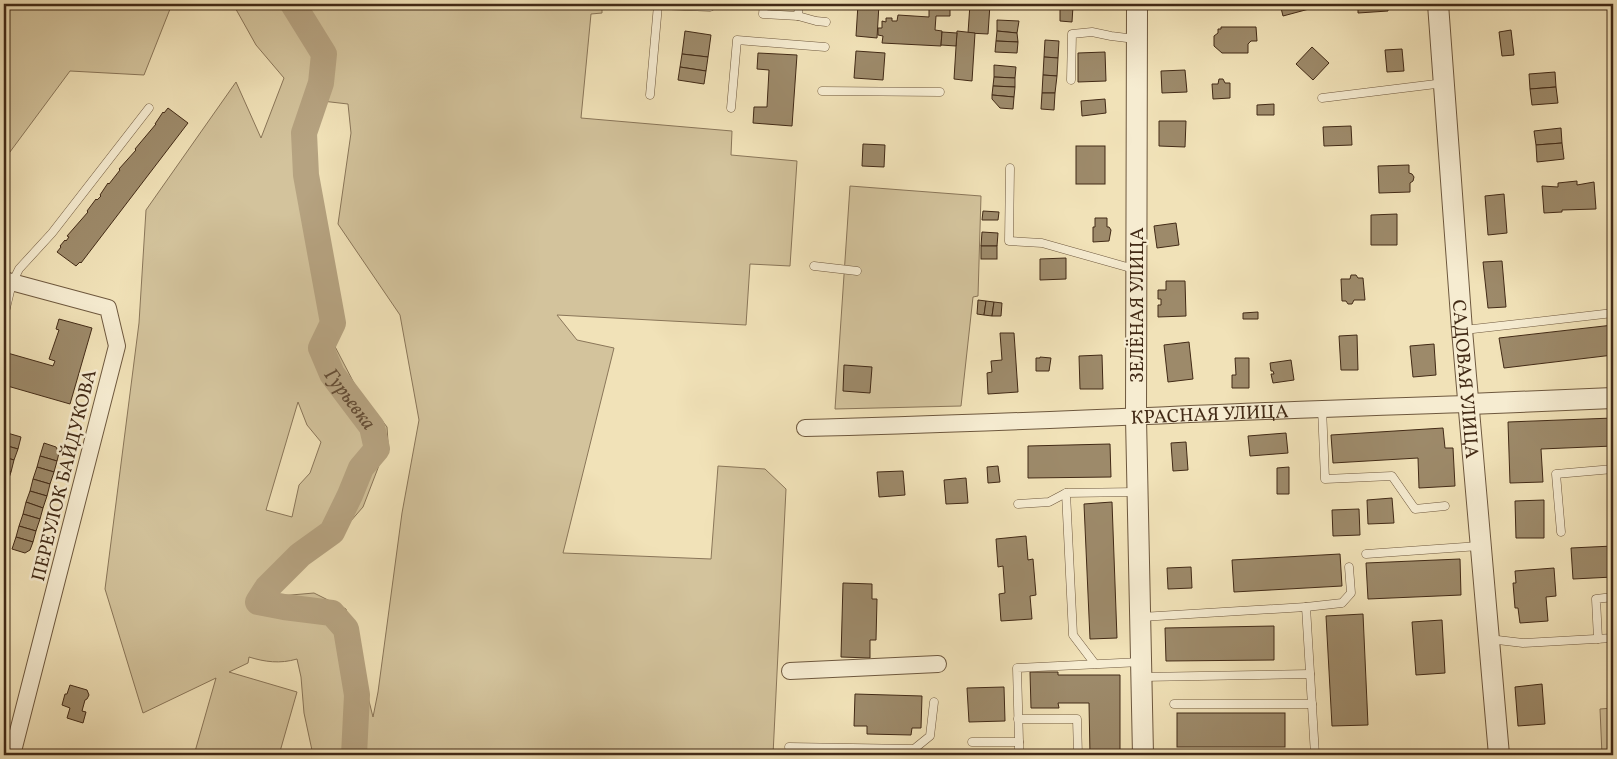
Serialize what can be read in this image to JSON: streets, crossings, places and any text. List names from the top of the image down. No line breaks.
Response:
{"streets":{"street":["ЗЕЛЁНАЯ УЛИЦА","САДОВАЯ УЛИЦА","КРАСНАЯ УЛИЦА","ПЕРЕУЛОК БАЙДУКОВА"]},"crossings":[["ЗЕЛЁНАЯ УЛИЦА","КРАСНАЯ УЛИЦА"],["САДОВАЯ УЛИЦА","КРАСНАЯ УЛИЦА"]],"water":["Гурьевка"]}
